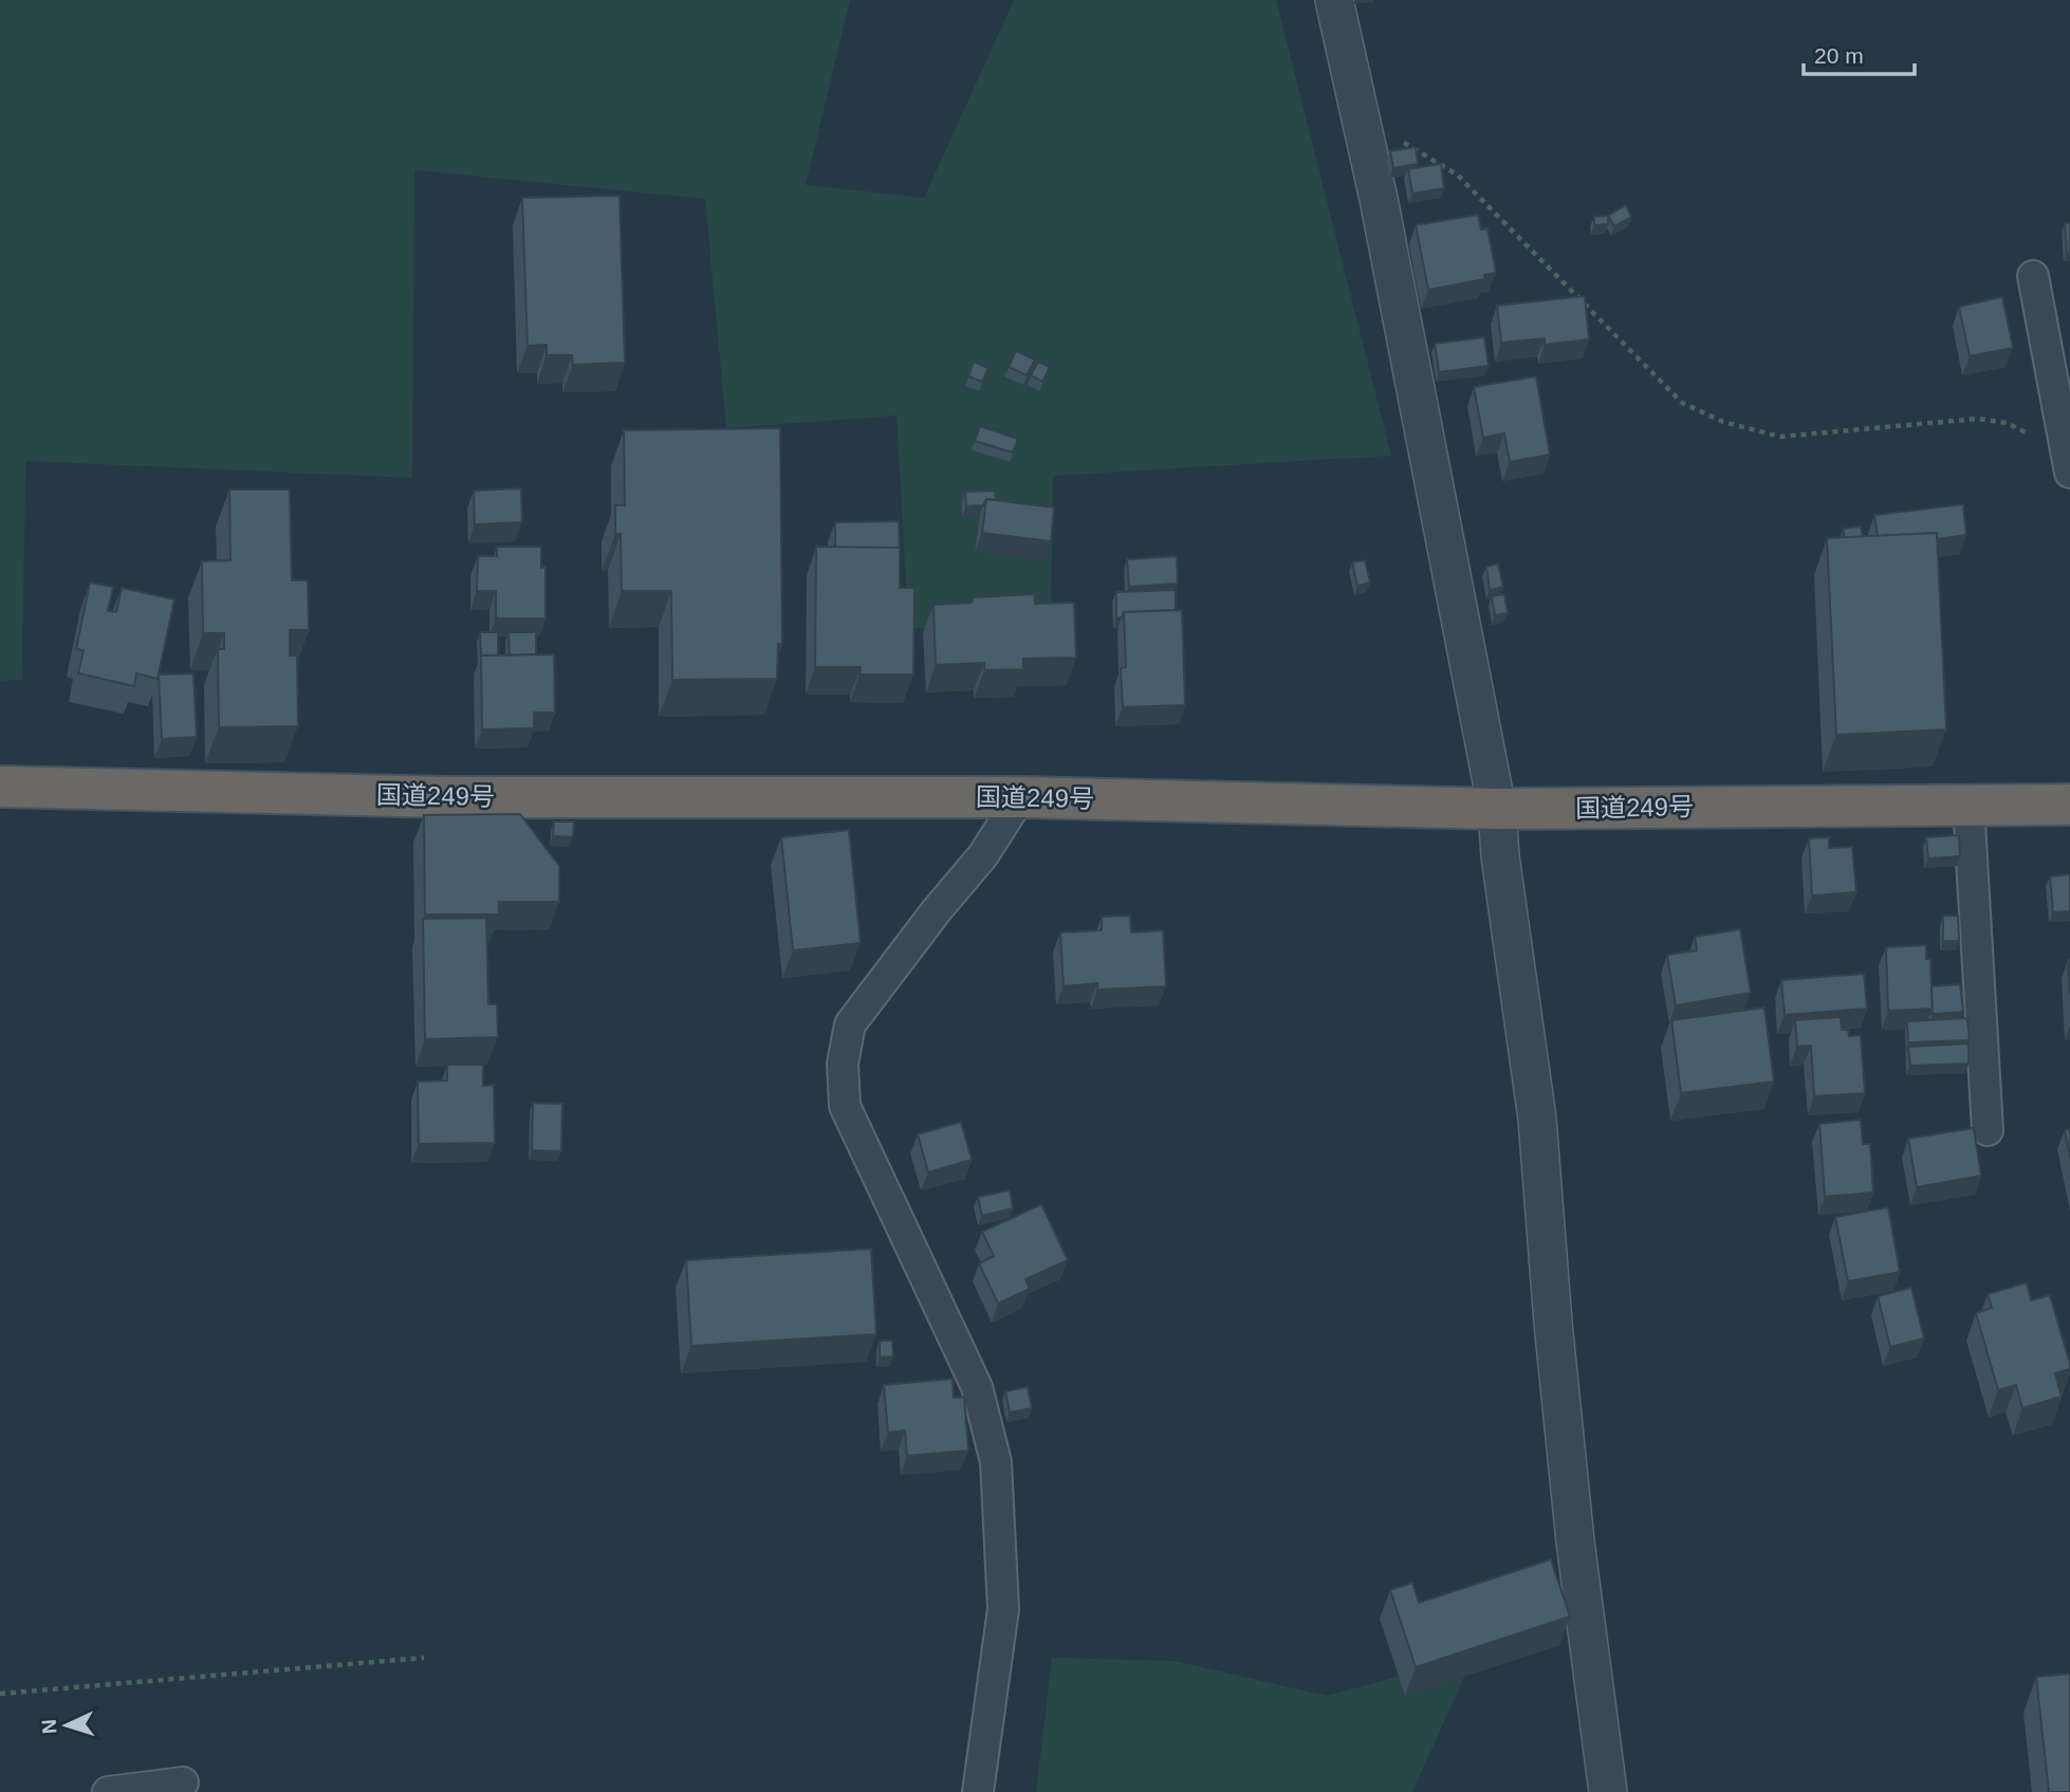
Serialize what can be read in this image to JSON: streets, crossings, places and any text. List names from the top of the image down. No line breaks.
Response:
{"streets":{"highway":["国道249号"]},"scale_bar":"20 m","north":"left"}
